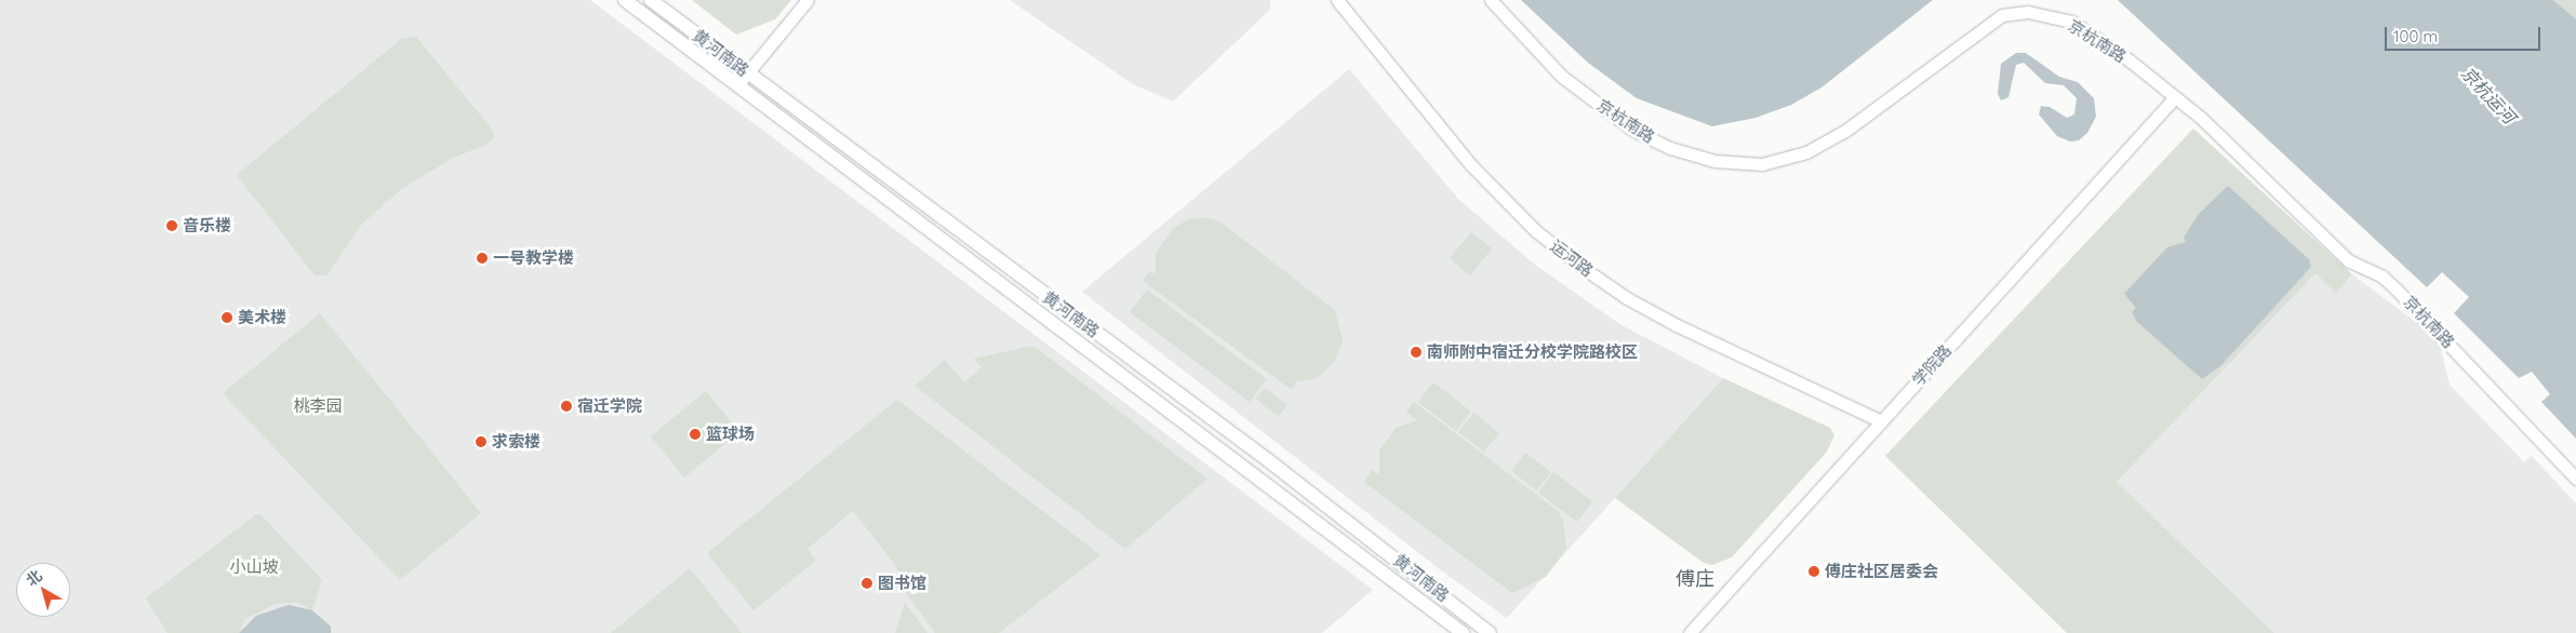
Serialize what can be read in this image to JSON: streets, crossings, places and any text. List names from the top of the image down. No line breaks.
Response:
{"streets":{"main road":["黄河南路"],"street":["京杭南路","运河路","学院路"]},"crossings":[["京杭南路","学院路"],["运河路","学院路"]],"districts":["傅庄"],"water":["京杭运河"],"parks":["桃李园","小山坡"],"places":["音乐楼","一号教学楼","美术楼","南师附中宿迁分校学院路校区","宿迁学院","篮球场","求索楼","傅庄社区居委会","图书馆"],"scale_bar":"100 m","north":"top left"}
